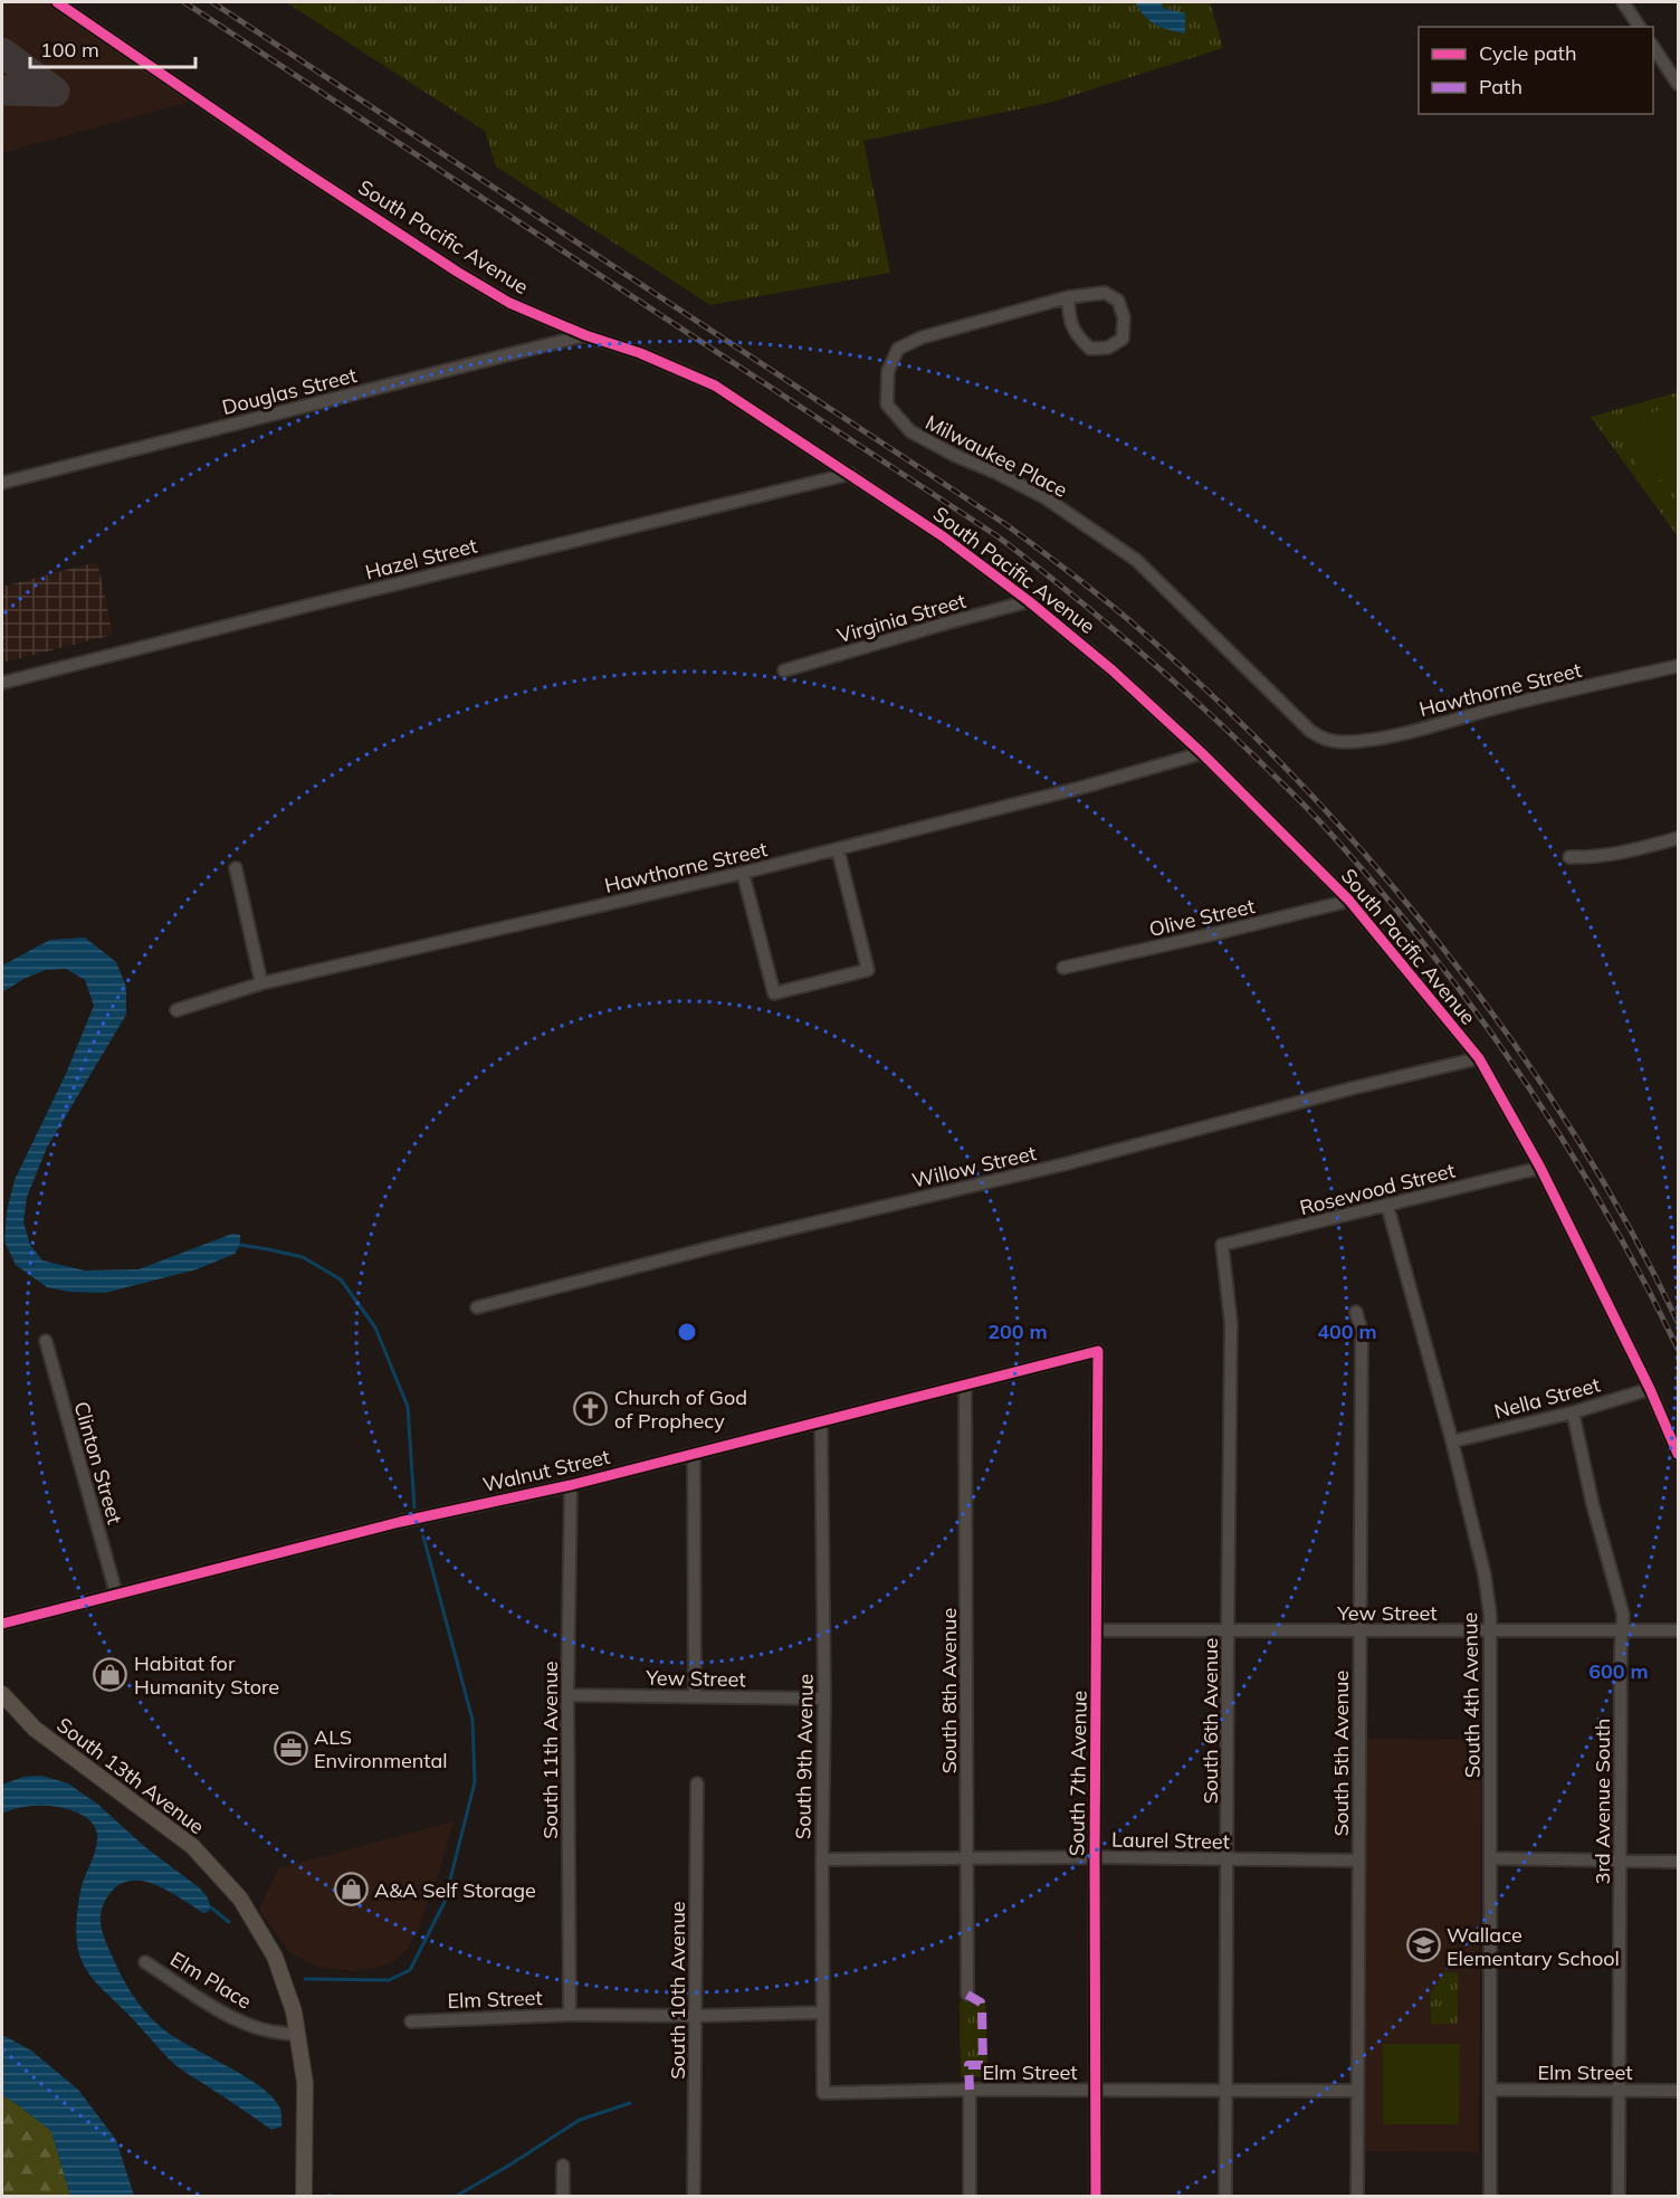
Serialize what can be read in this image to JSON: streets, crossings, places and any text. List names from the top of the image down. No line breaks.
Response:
{"streets":{"main road":["South 13th Avenue"],"street":["South Pacific Avenue","Douglas Street","Milwaukee Place","Hazel Street","Virginia Street","Hawthorne Street","Olive Street","Willow Street","Rosewood Street","Nella Street","Clinton Street","Walnut Street","Yew Street","South 8th Avenue","South 4th Avenue","South 6th Avenue","South 11th Avenue","South 5th Avenue","South 9th Avenue","South 7th Avenue","3rd Avenue South","Laurel Street","Elm Place","South 10th Avenue","Elm Street"]},"crossings":[["South Pacific Avenue","Douglas Street"],["South Pacific Avenue","Hazel Street"],["South Pacific Avenue","Virginia Street"],["South Pacific Avenue","Hawthorne Street"],["South Pacific Avenue","Olive Street"],["South Pacific Avenue","Willow Street"],["South Pacific Avenue","Rosewood Street"],["South Pacific Avenue","Nella Street"],["Milwaukee Place","Hawthorne Street"],["Rosewood Street","South 4th Avenue"],["Rosewood Street","South 6th Avenue"],["Nella Street","South 4th Avenue"],["Nella Street","3rd Avenue South"],["Clinton Street","Walnut Street"],["Walnut Street","South 8th Avenue"],["Walnut Street","South 11th Avenue"],["Walnut Street","South 9th Avenue"],["Walnut Street","South 7th Avenue"],["Yew Street","South 4th Avenue"],["Yew Street","South 6th Avenue"],["Yew Street","South 11th Avenue"],["Yew Street","South 5th Avenue"],["Yew Street","South 9th Avenue"],["Yew Street","South 7th Avenue"],["Yew Street","3rd Avenue South"],["South 8th Avenue","Laurel Street"],["South 4th Avenue","Elm Street"],["South 6th Avenue","Laurel Street"],["South 6th Avenue","Elm Street"],["South 11th Avenue","Elm Street"],["South 5th Avenue","Laurel Street"],["South 5th Avenue","Elm Street"],["South 9th Avenue","Laurel Street"],["South 9th Avenue","Elm Street"],["South 7th Avenue","Laurel Street"],["South 7th Avenue","Elm Street"],["South 13th Avenue","Elm Place"],["3rd Avenue South","Elm Street"],["South 10th Avenue","Elm Street"]],"places":{"church":["Church of God of Prophecy"],"shop":["Habitat for Humanity Store","A&A Self Storage"],"office":["ALS Environmental"],"school or university":["Wallace Elementary School"]},"legend":["Cycle path","Path"],"scale_bar":"100 m","rings":["200 m","400 m","600 m"]}
